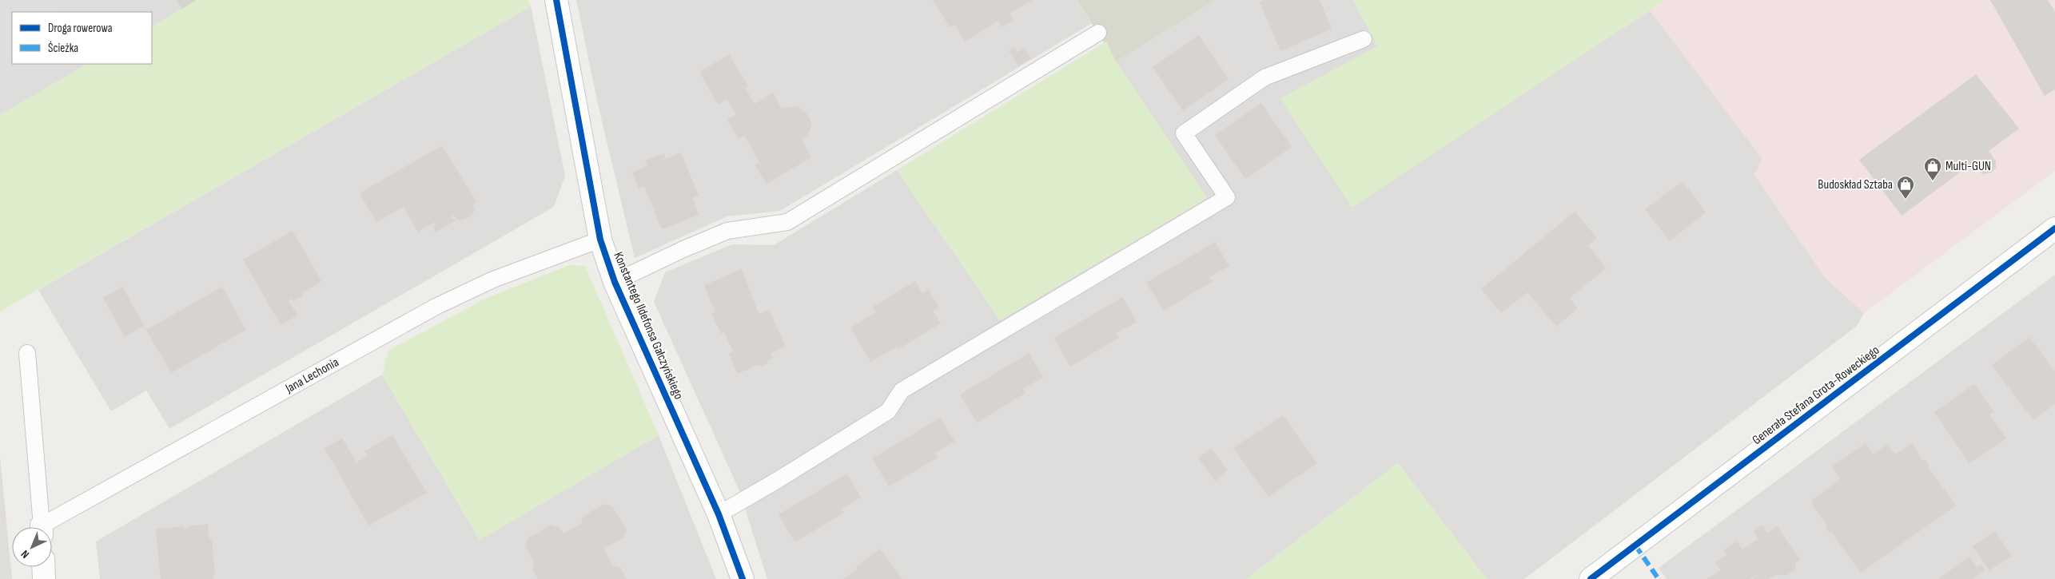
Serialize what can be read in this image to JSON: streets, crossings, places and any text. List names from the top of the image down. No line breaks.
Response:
{"streets":{"street":["Konstantego Ildefonsa Gałczyńskiego","Generała Stefana Grota-Roweckiego"],"lane":["Jana Lechonia"]},"crossings":[["Konstantego Ildefonsa Gałczyńskiego","Jana Lechonia"]],"places":{"shop":["Multi-GUN","Budoskład Sztaba"]},"legend":["Droga rowerowa","Ścieżka"],"north":"bottom left"}
